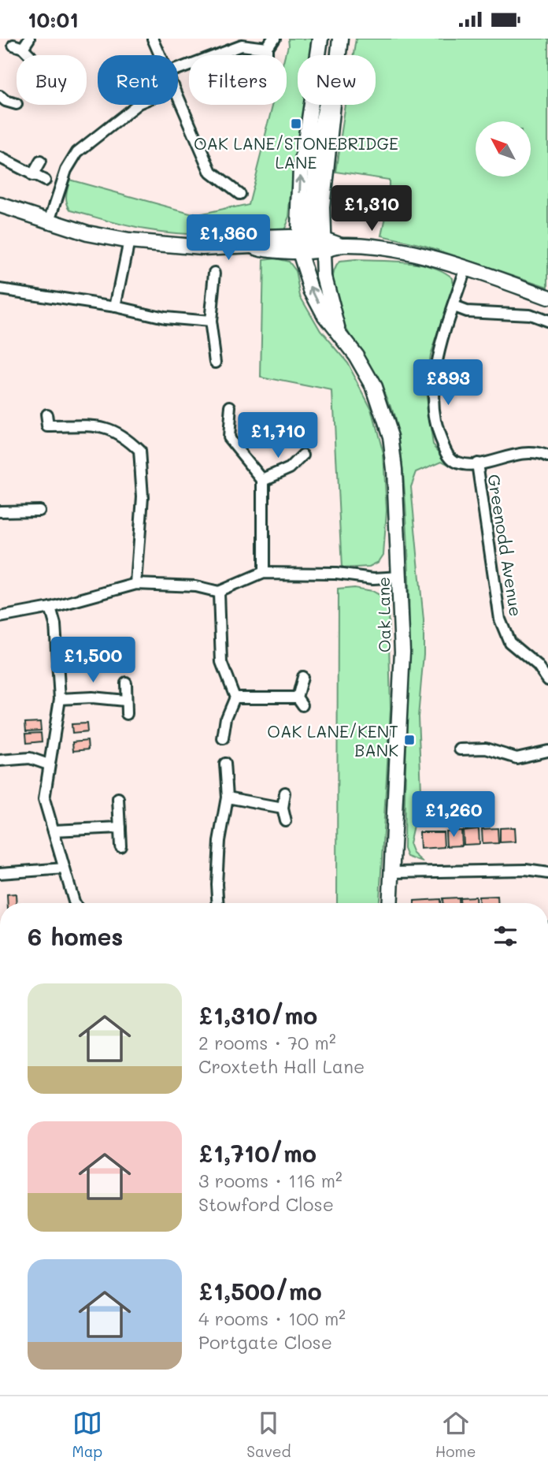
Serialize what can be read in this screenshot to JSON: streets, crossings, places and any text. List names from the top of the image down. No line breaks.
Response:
{"streets":{"street":["Greenodd Avenue","Oak Lane"]},"places":{"transit":["OAK LANE/STONEBRIDGE LANE","OAK LANE/KENT BANK"]},"north":"top left","page":{"status":"10:01","chip":["Buy","Rent","Filters","New"],"price":["£1,310","£1,360","£893","£1,710","£1,500","£1,260"],"heading":"6 homes","list":[{"name":"£1,310/mo","note":"2 rooms · 70 m² · Croxteth Hall Lane"},{"name":"£1,710/mo","note":"3 rooms · 116 m² · Stowford Close"},{"name":"£1,500/mo","note":"4 rooms · 100 m² · Portgate Close"}],"tabs":["Map","Saved","Home"]}}
